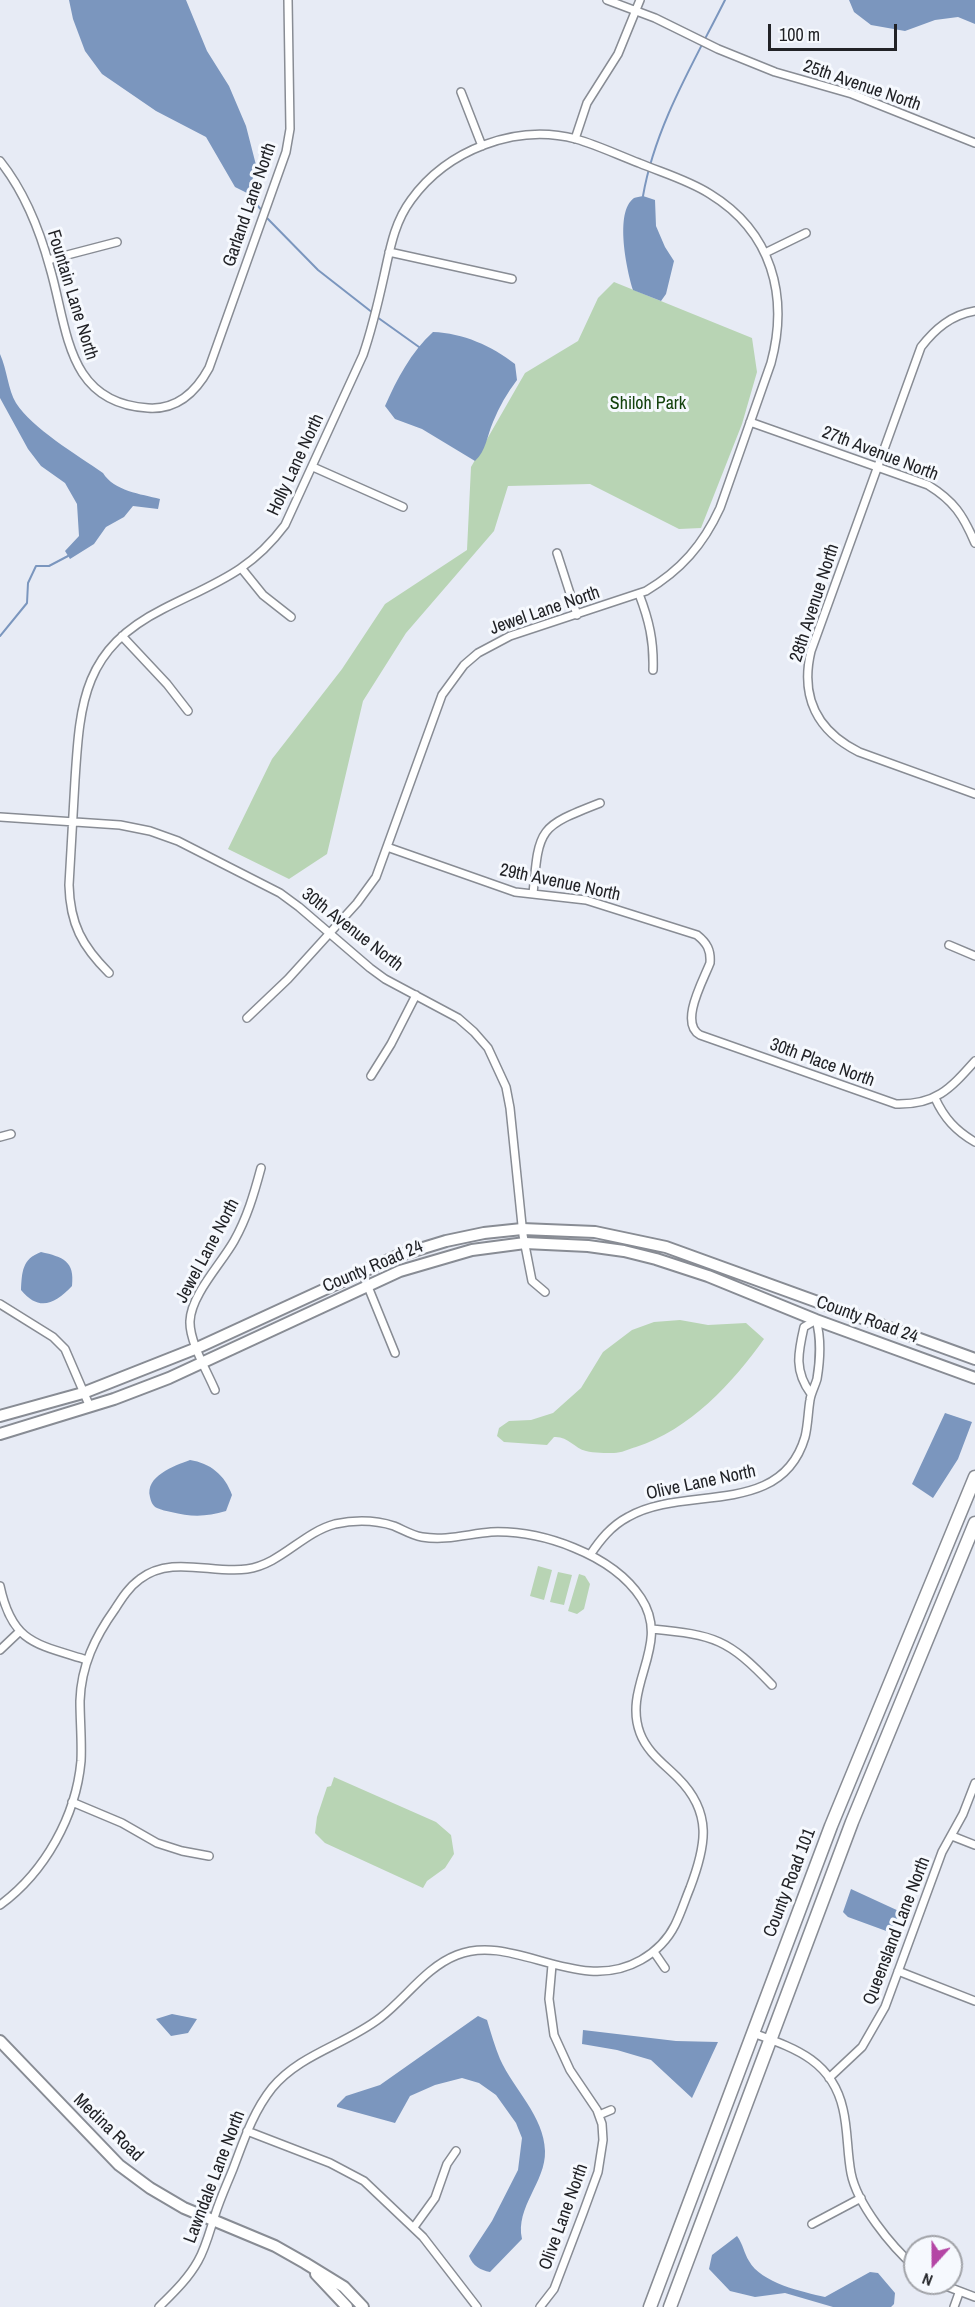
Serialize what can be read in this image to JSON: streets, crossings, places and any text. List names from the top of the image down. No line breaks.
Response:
{"streets":{"main road":["County Road 101"],"street":["25th Avenue North","Garland Lane North","Fountain Lane North","27th Avenue North","Holly Lane North","28th Avenue North","Jewel Lane North","29th Avenue North","30th Avenue North","30th Place North","County Road 24","Olive Lane North","Queensland Lane North","Medina Road","Lawndale Lane North"]},"crossings":[["Garland Lane North","Fountain Lane North"],["27th Avenue North","28th Avenue North"],["27th Avenue North","Jewel Lane North"],["Holly Lane North","Jewel Lane North"],["Holly Lane North","30th Avenue North"],["Jewel Lane North","29th Avenue North"],["Jewel Lane North","30th Avenue North"],["Jewel Lane North","County Road 24"],["29th Avenue North","30th Place North"],["30th Avenue North","County Road 24"],["County Road 24","Olive Lane North"],["Olive Lane North","Lawndale Lane North"],["Medina Road","Lawndale Lane North"]],"parks":["Shiloh Park"],"scale_bar":"100 m","north":"bottom"}
